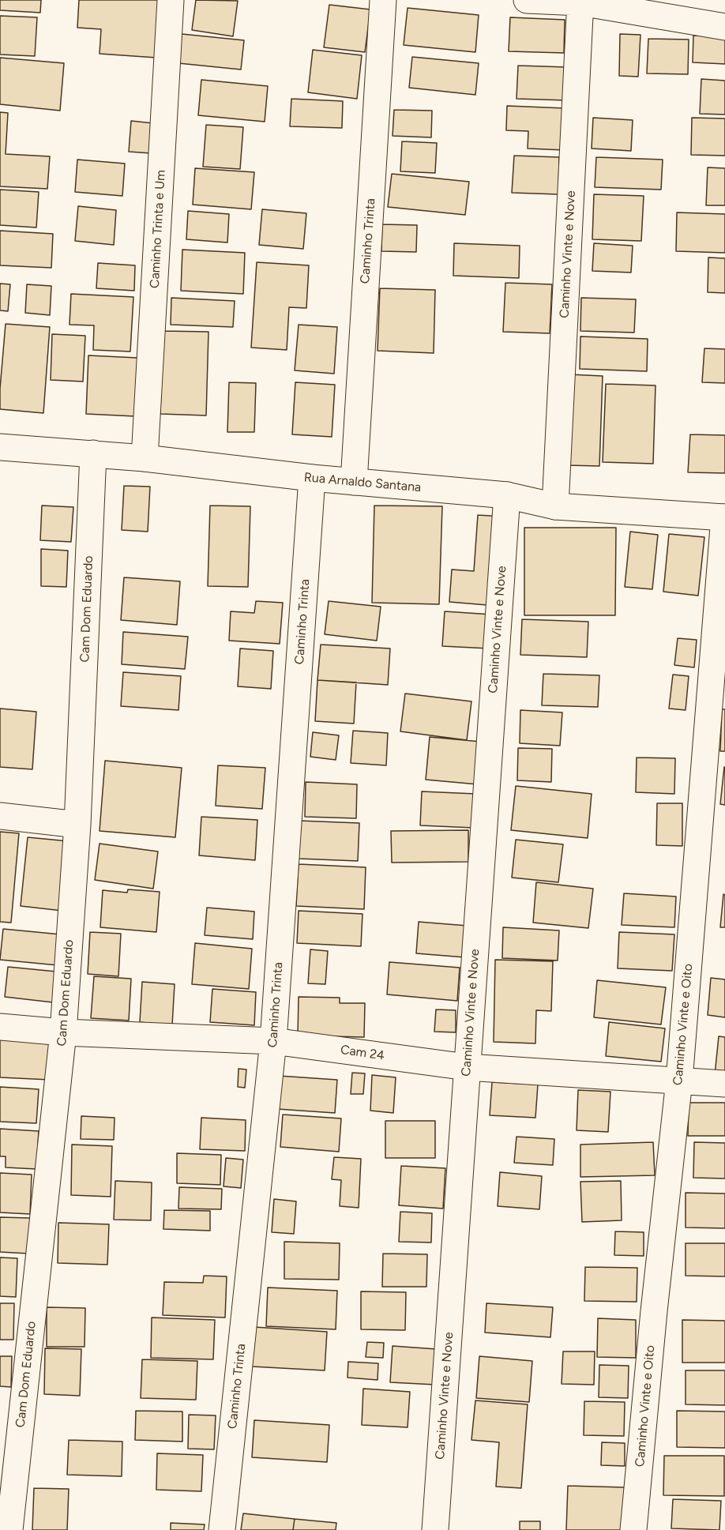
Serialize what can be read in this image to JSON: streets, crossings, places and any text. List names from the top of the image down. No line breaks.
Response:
{"streets":{"street":["Caminho Trinta e Um","Caminho Trinta","Caminho Vinte e Nove","Rua Arnaldo Santana","Cam Dom Eduardo","Caminho Vinte e Oito","Cam 24"]},"crossings":[["Caminho Trinta e Um","Rua Arnaldo Santana"],["Caminho Trinta","Rua Arnaldo Santana"],["Caminho Trinta","Cam 24"],["Caminho Vinte e Nove","Rua Arnaldo Santana"],["Caminho Vinte e Nove","Cam 24"],["Rua Arnaldo Santana","Cam Dom Eduardo"],["Rua Arnaldo Santana","Caminho Vinte e Oito"],["Cam Dom Eduardo","Cam 24"],["Caminho Vinte e Oito","Cam 24"]]}
